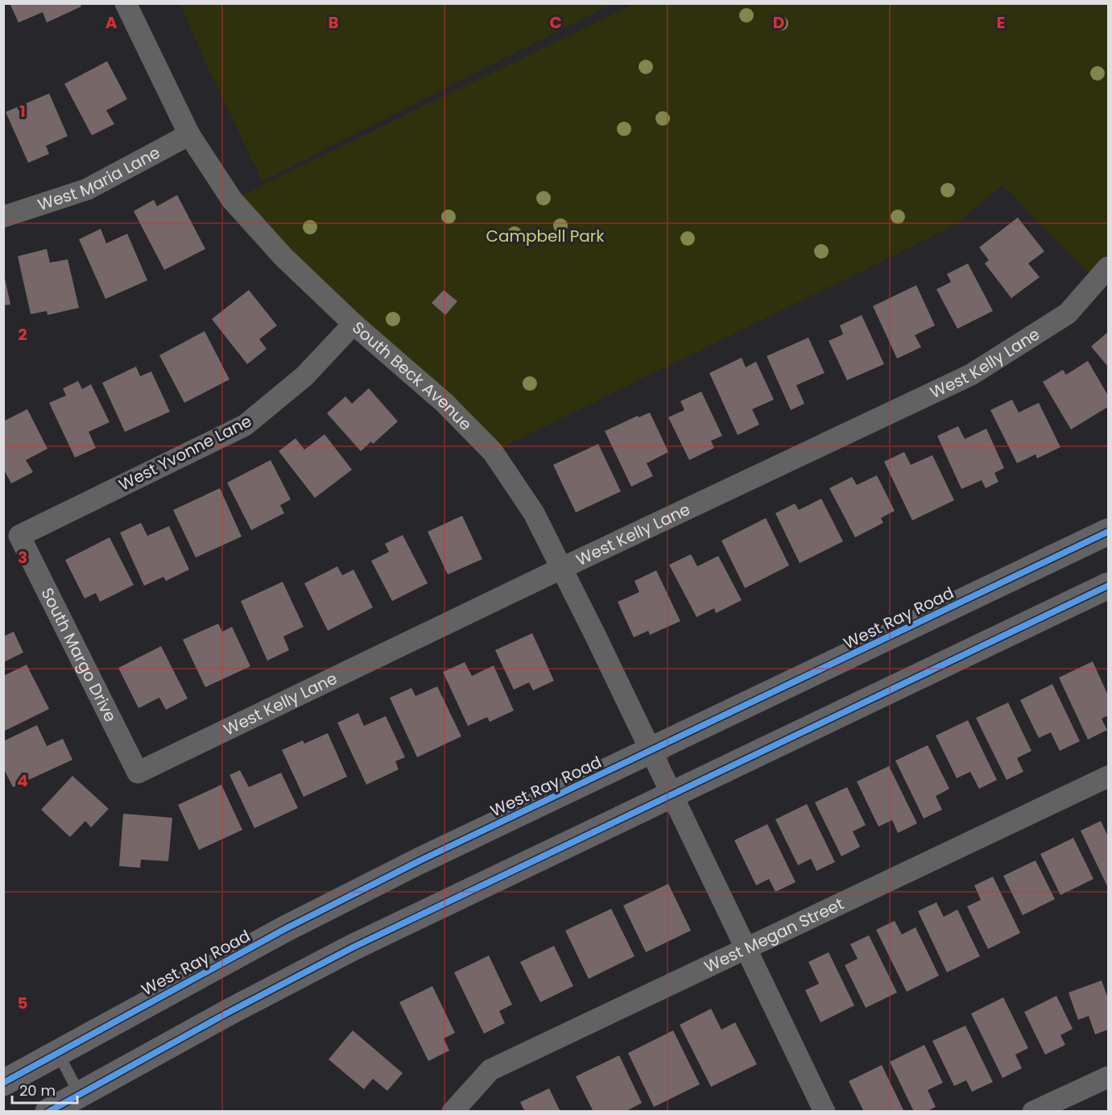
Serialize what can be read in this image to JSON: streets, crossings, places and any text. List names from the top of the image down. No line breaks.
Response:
{"streets":{"main road":["West Ray Road"],"street":["West Maria Lane","West Kelly Lane","South Beck Avenue","West Yvonne Lane","South Margo Drive","West Megan Street"]},"crossings":[["West Maria Lane","South Beck Avenue"],["West Kelly Lane","South Beck Avenue"],["West Kelly Lane","South Margo Drive"],["South Beck Avenue","West Yvonne Lane"],["South Beck Avenue","West Ray Road"],["South Beck Avenue","West Megan Street"],["West Yvonne Lane","South Margo Drive"]],"parks":["Campbell Park"],"scale_bar":"20 m","grid":{"columns":["A","B","C","D","E"],"rows":["1","2","3","4","5"]}}
